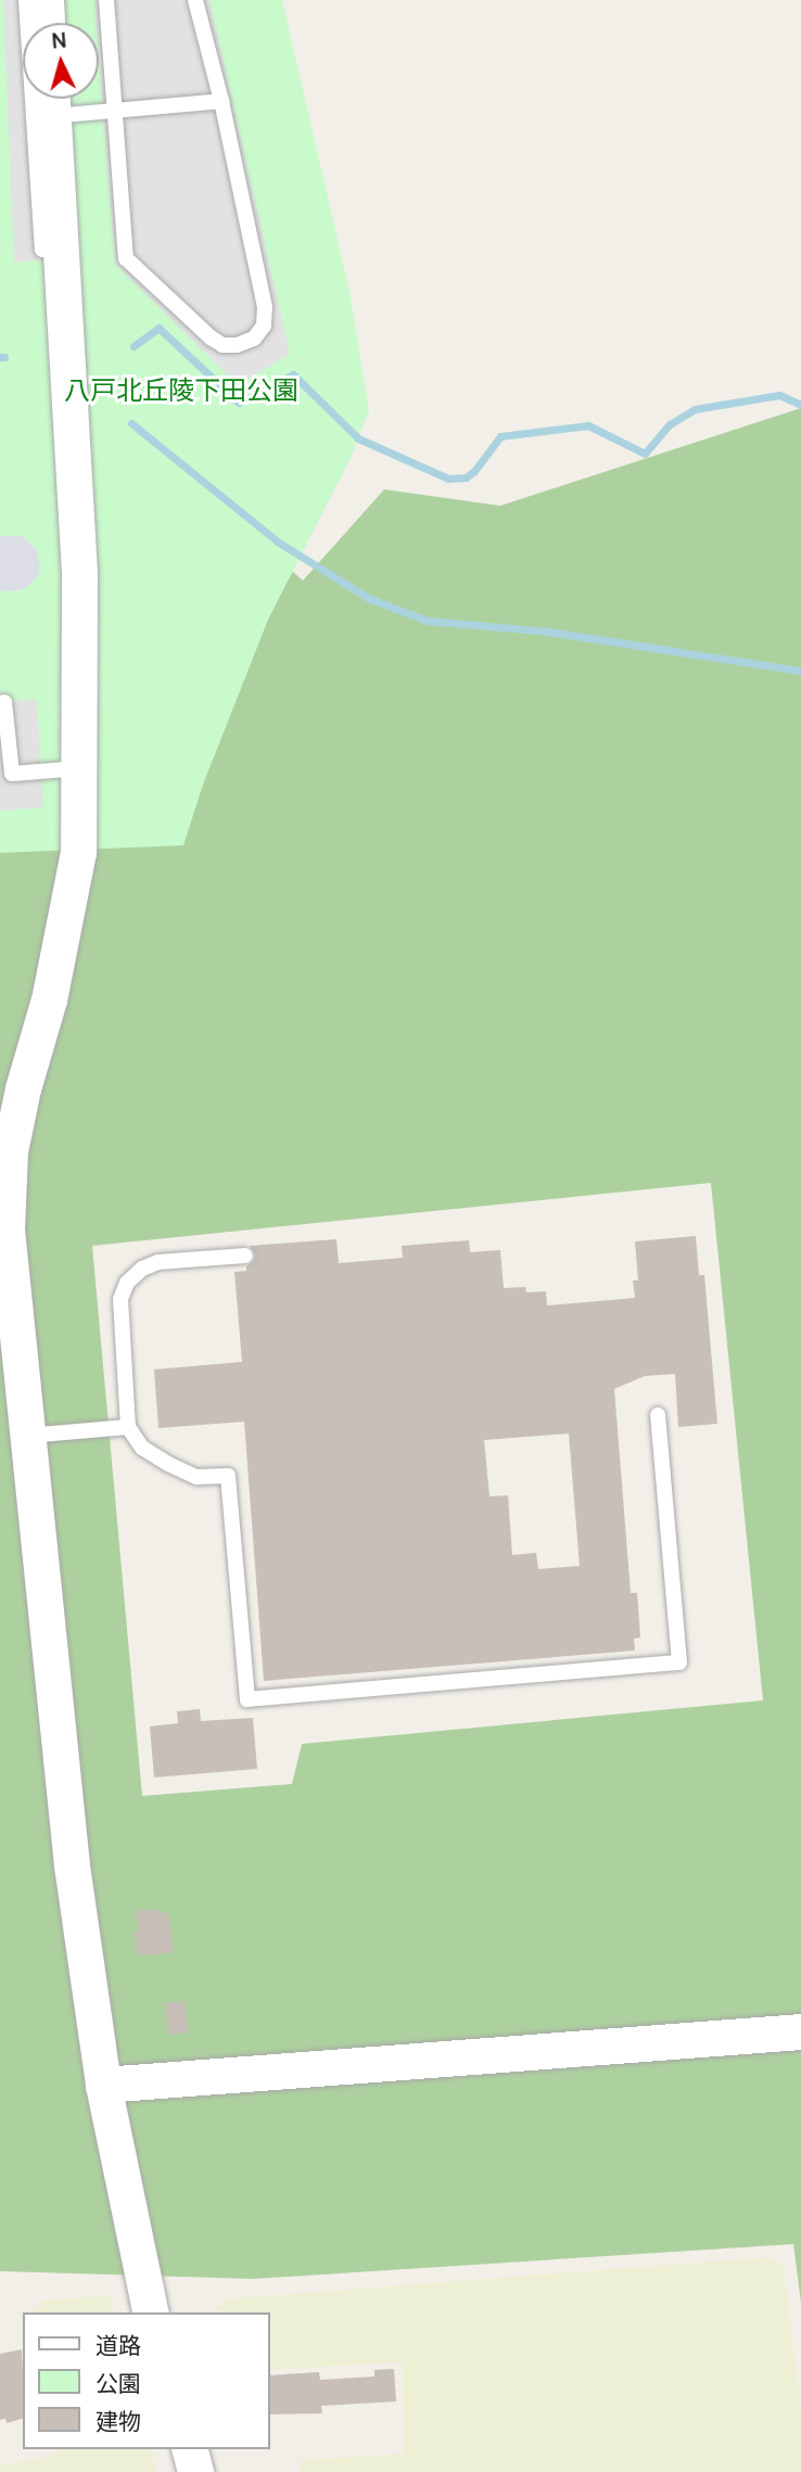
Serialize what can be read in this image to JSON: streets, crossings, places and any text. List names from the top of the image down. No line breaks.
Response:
{"parks":["八戸北丘陵下田公園"],"legend":["道路","公園","建物"],"north":"top"}
